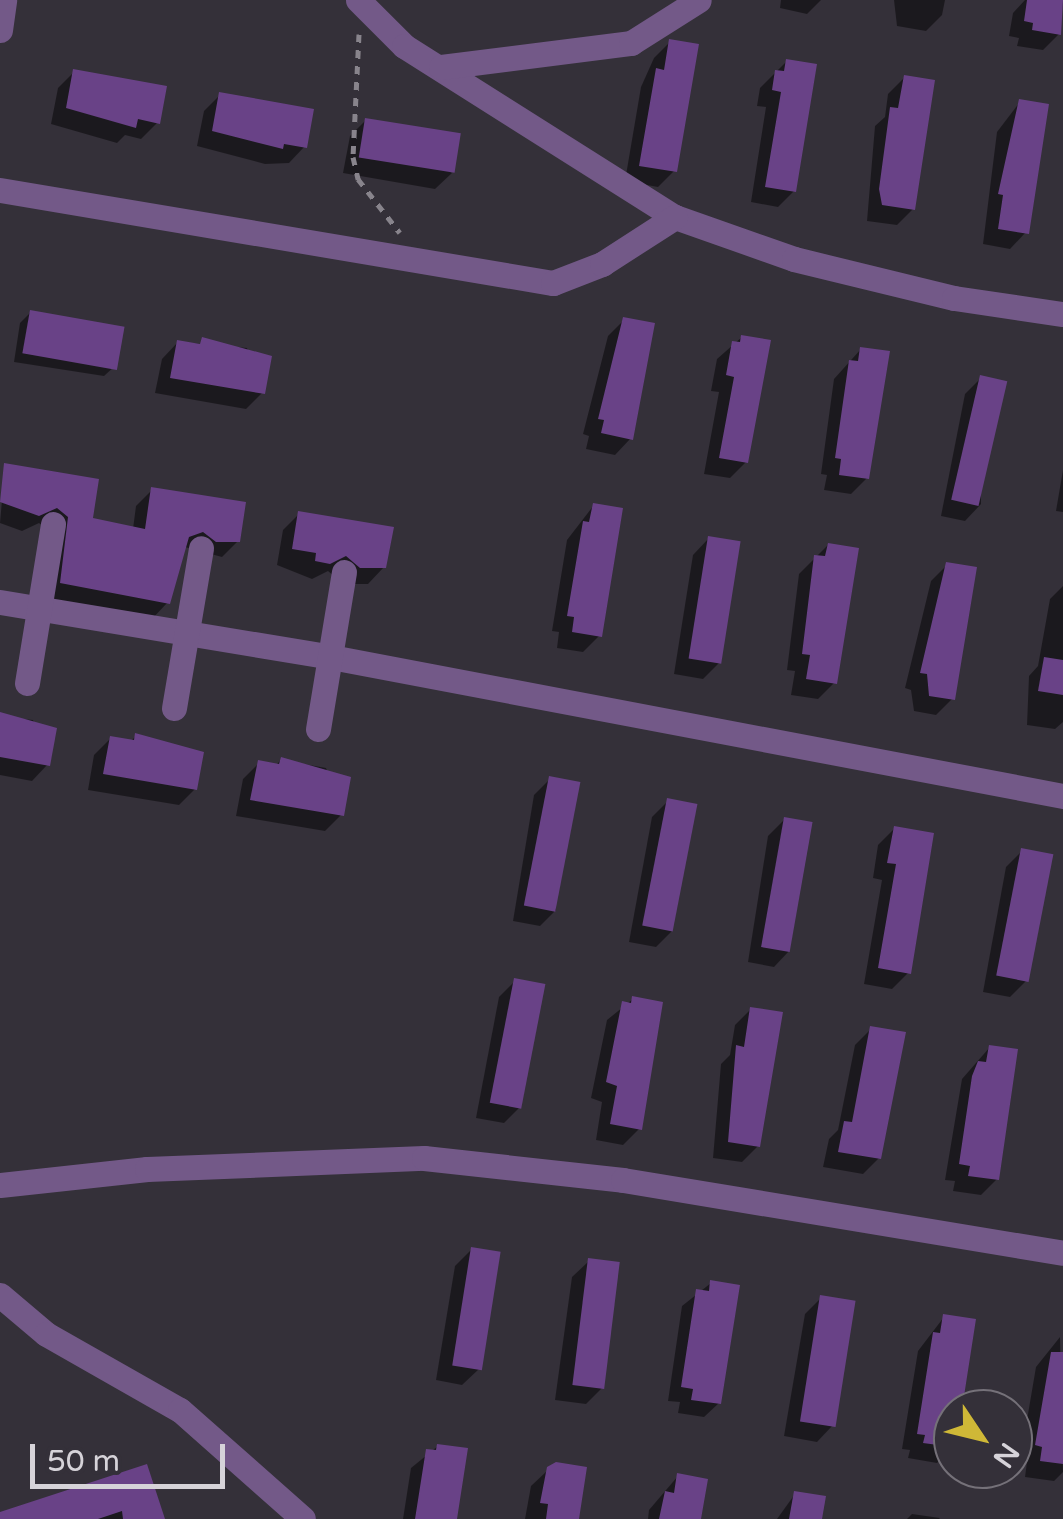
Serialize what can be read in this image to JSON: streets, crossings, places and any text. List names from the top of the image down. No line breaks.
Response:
{"scale_bar":"50 m","north":"bottom right"}
